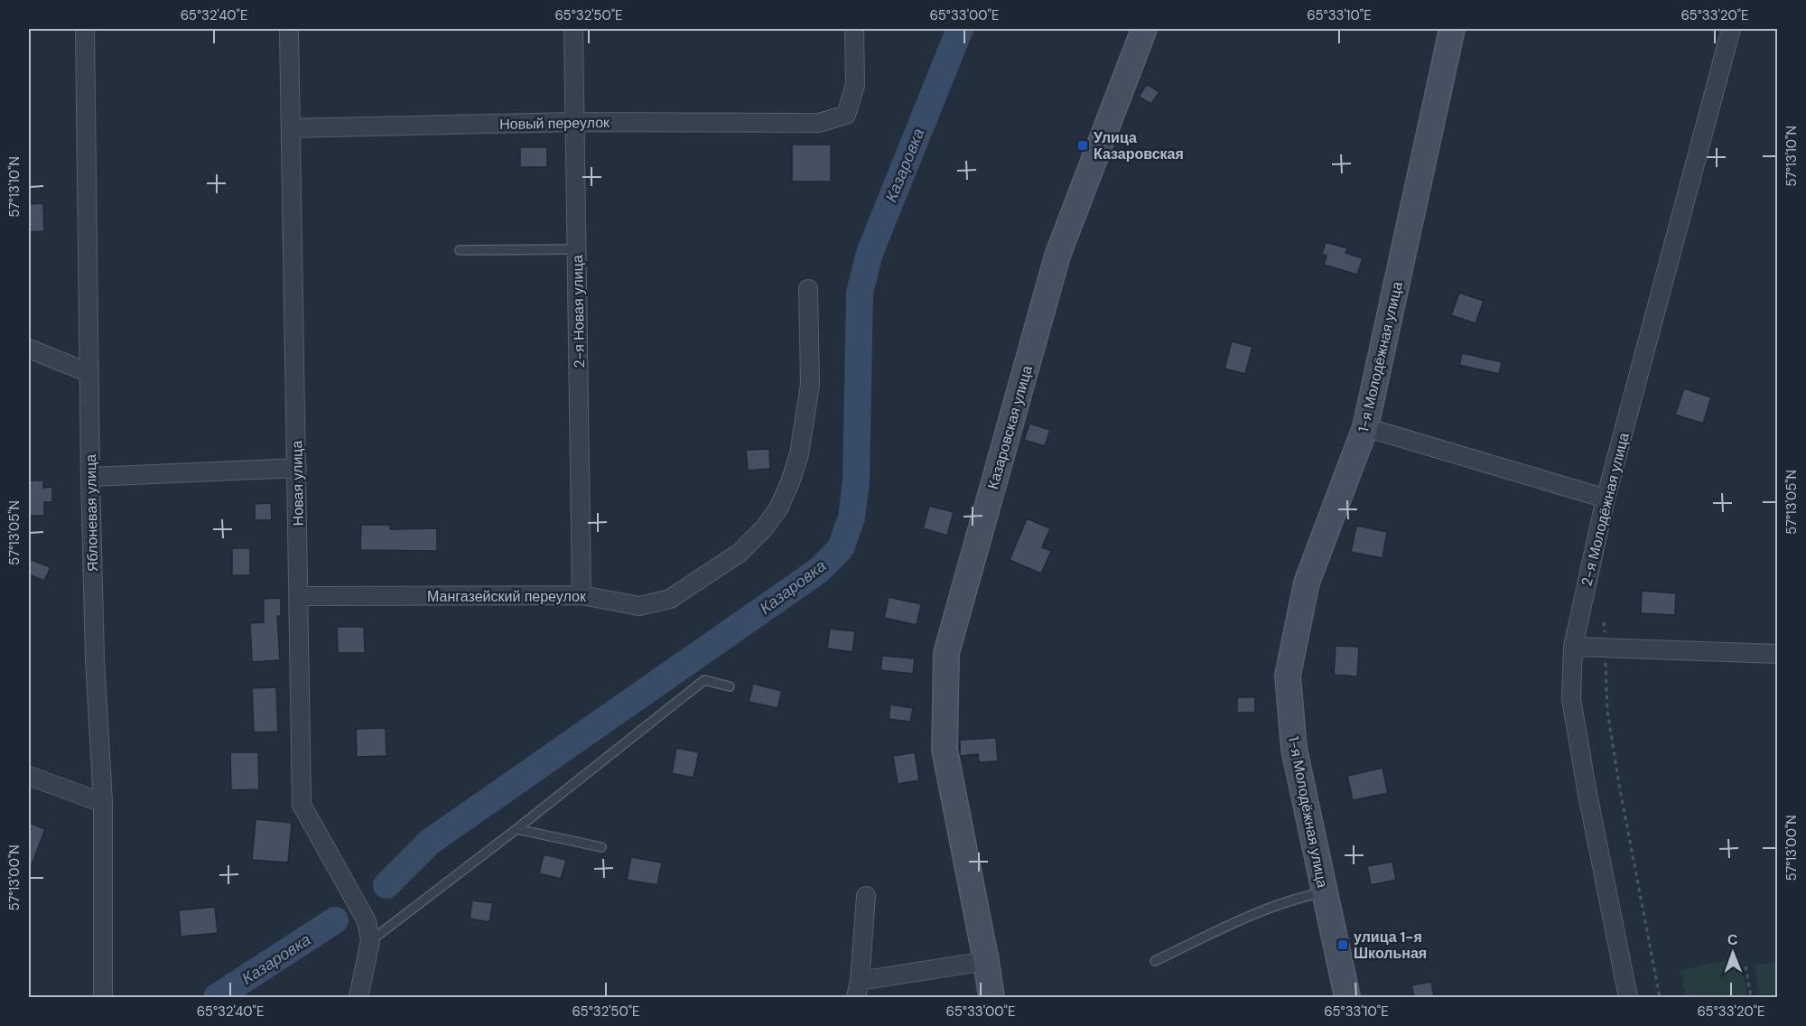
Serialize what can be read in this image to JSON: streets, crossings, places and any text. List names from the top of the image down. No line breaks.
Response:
{"streets":{"street":["Новый переулок","2-я Новая улица","1-я Молодёжная улица","Казаровская улица","Новая улица","2-я Молодёжная улица","Яблоневая улица","Мангазейский переулок"]},"crossings":[["Новый переулок","2-я Новая улица"],["Новый переулок","Новая улица"],["2-я Новая улица","Мангазейский переулок"],["Новая улица","Мангазейский переулок"]],"water":["Казаровка"],"places":{"transit":["Улица Казаровская","улица 1-я Школьная"]},"north":"top","coordinates":["65°32'40\"E","65°32'50\"E","65°33'00\"E","65°33'10\"E","65°33'20\"E","57°13'10\"N","57°13'05\"N","57°13'00\"N"]}
